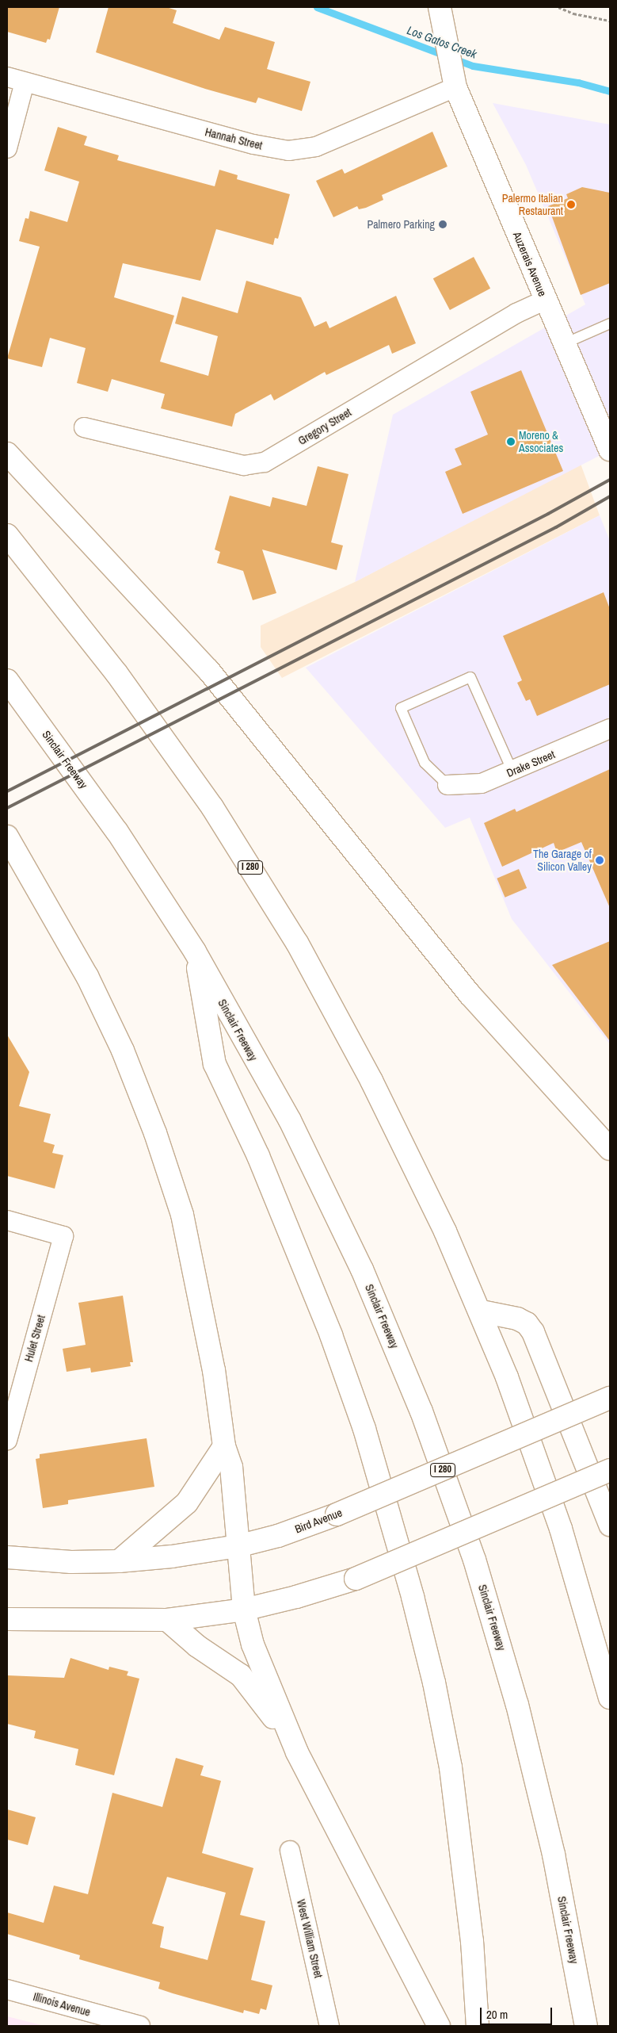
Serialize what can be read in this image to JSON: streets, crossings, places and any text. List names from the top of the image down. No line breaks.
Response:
{"streets":{"main road":["Auzerais Avenue","Sinclair Freeway","I 280","Bird Avenue"],"street":["Hannah Street","Gregory Street","Drake Street","Hulet Street","West William Street","Illinois Avenue"]},"crossings":[["Hannah Street","Auzerais Avenue"],["Auzerais Avenue","Gregory Street"]],"water":["Los Gatos Creek"],"places":["Palermo Italian Restaurant","Palmero Parking","Moreno & Associates","The Garage of Silicon Valley"],"scale_bar":"20 m"}
